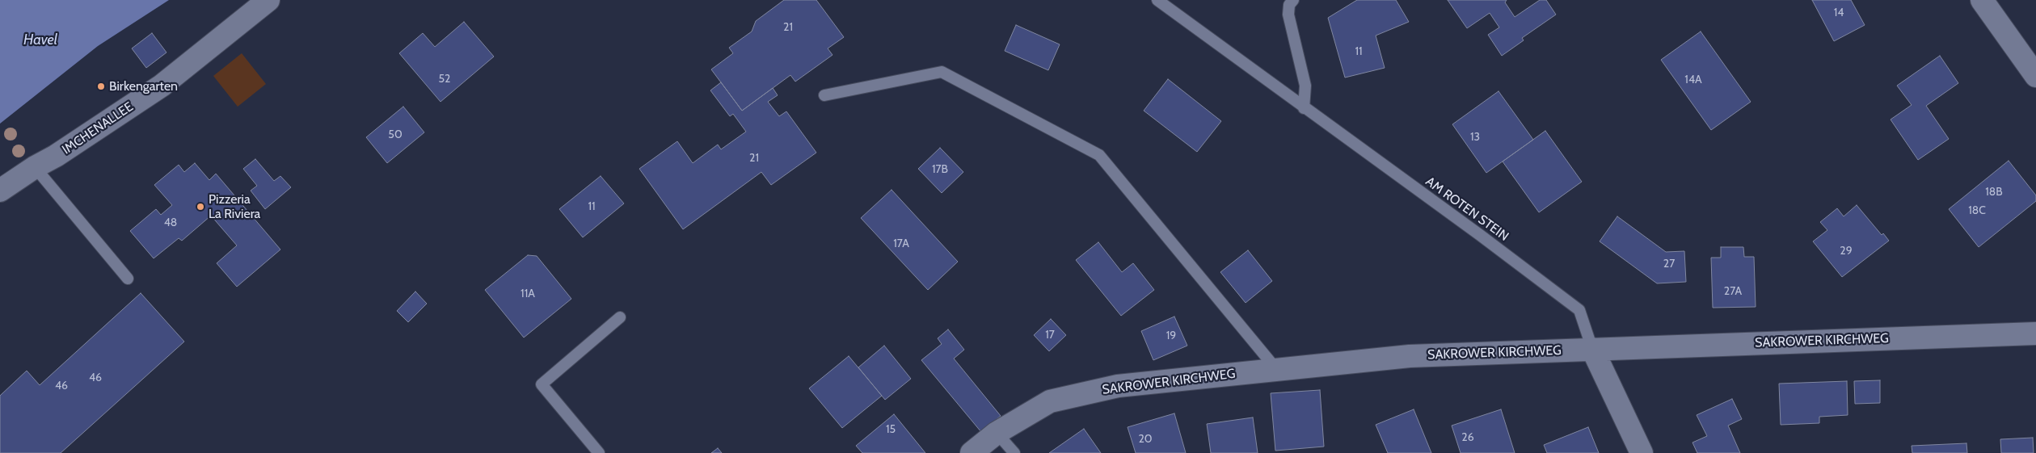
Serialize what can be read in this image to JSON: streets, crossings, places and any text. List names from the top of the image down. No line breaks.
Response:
{"streets":{"street":["IMCHENALLEE","SAKROWER KIRCHWEG"],"lane":["AM ROTEN STEIN"]},"crossings":[["AM ROTEN STEIN","SAKROWER KIRCHWEG"]],"water":["Havel"],"places":["Birkengarten","Pizzeria La Riviera"],"house_numbers":["14","21","11","52","14A","50","13","21","17B","18B","11","18C","48","17A","29","27","27A","11A","17","19","46","46","15","26","20"]}
